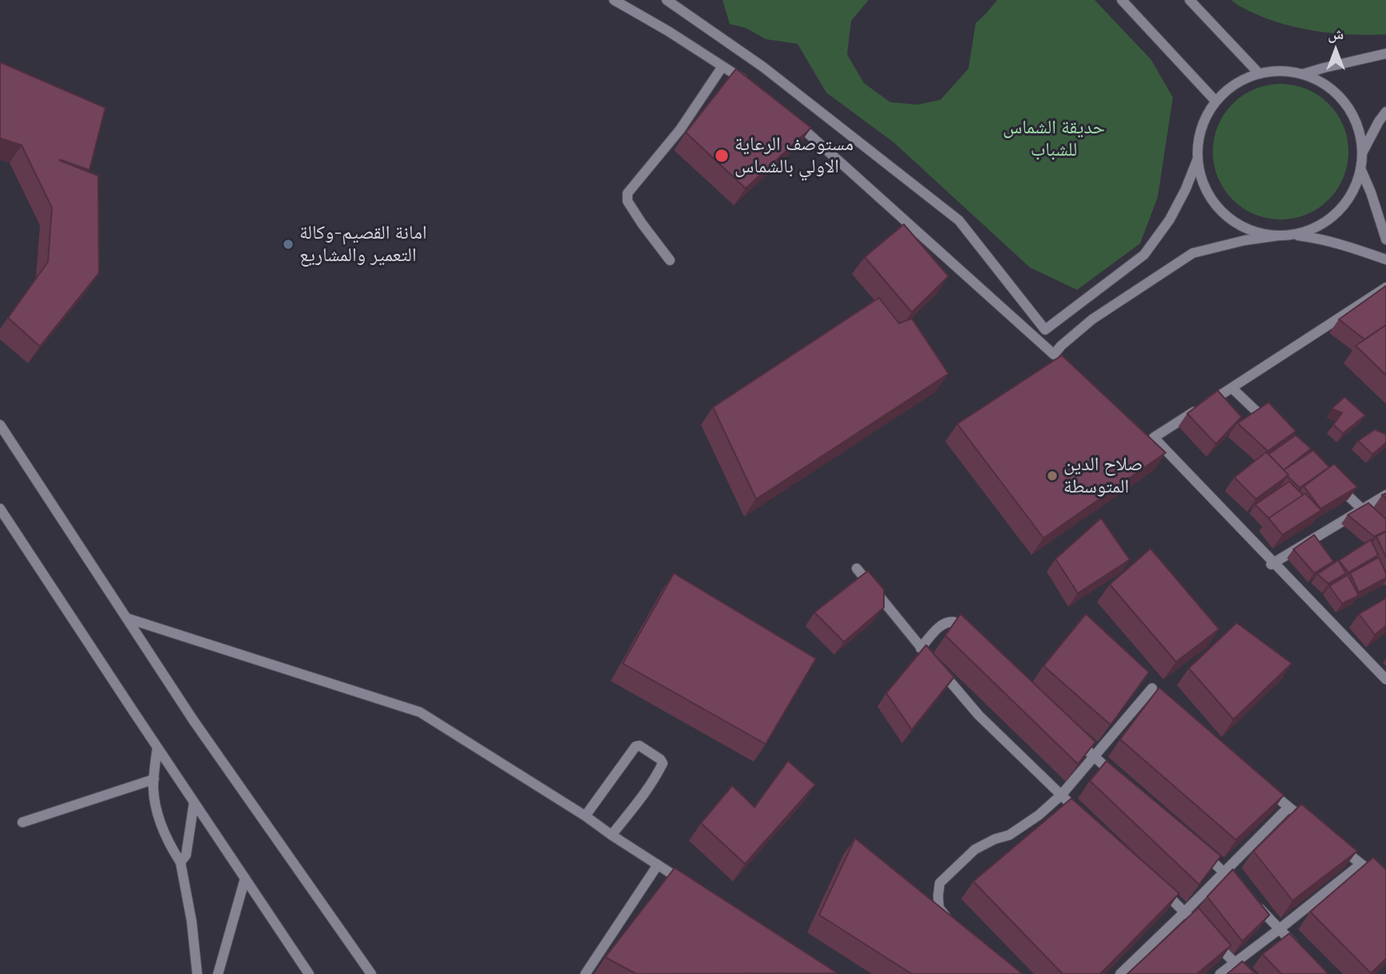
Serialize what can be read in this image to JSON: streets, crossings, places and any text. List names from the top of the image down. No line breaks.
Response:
{"parks":["حديقة الشماس للشباب"],"places":["مستوصف الرعاية الاولي بالشماس","امانة القصيم-وكالة التعمير والمشاريع","صلاح الدين المتوسطة"],"north":"top"}
